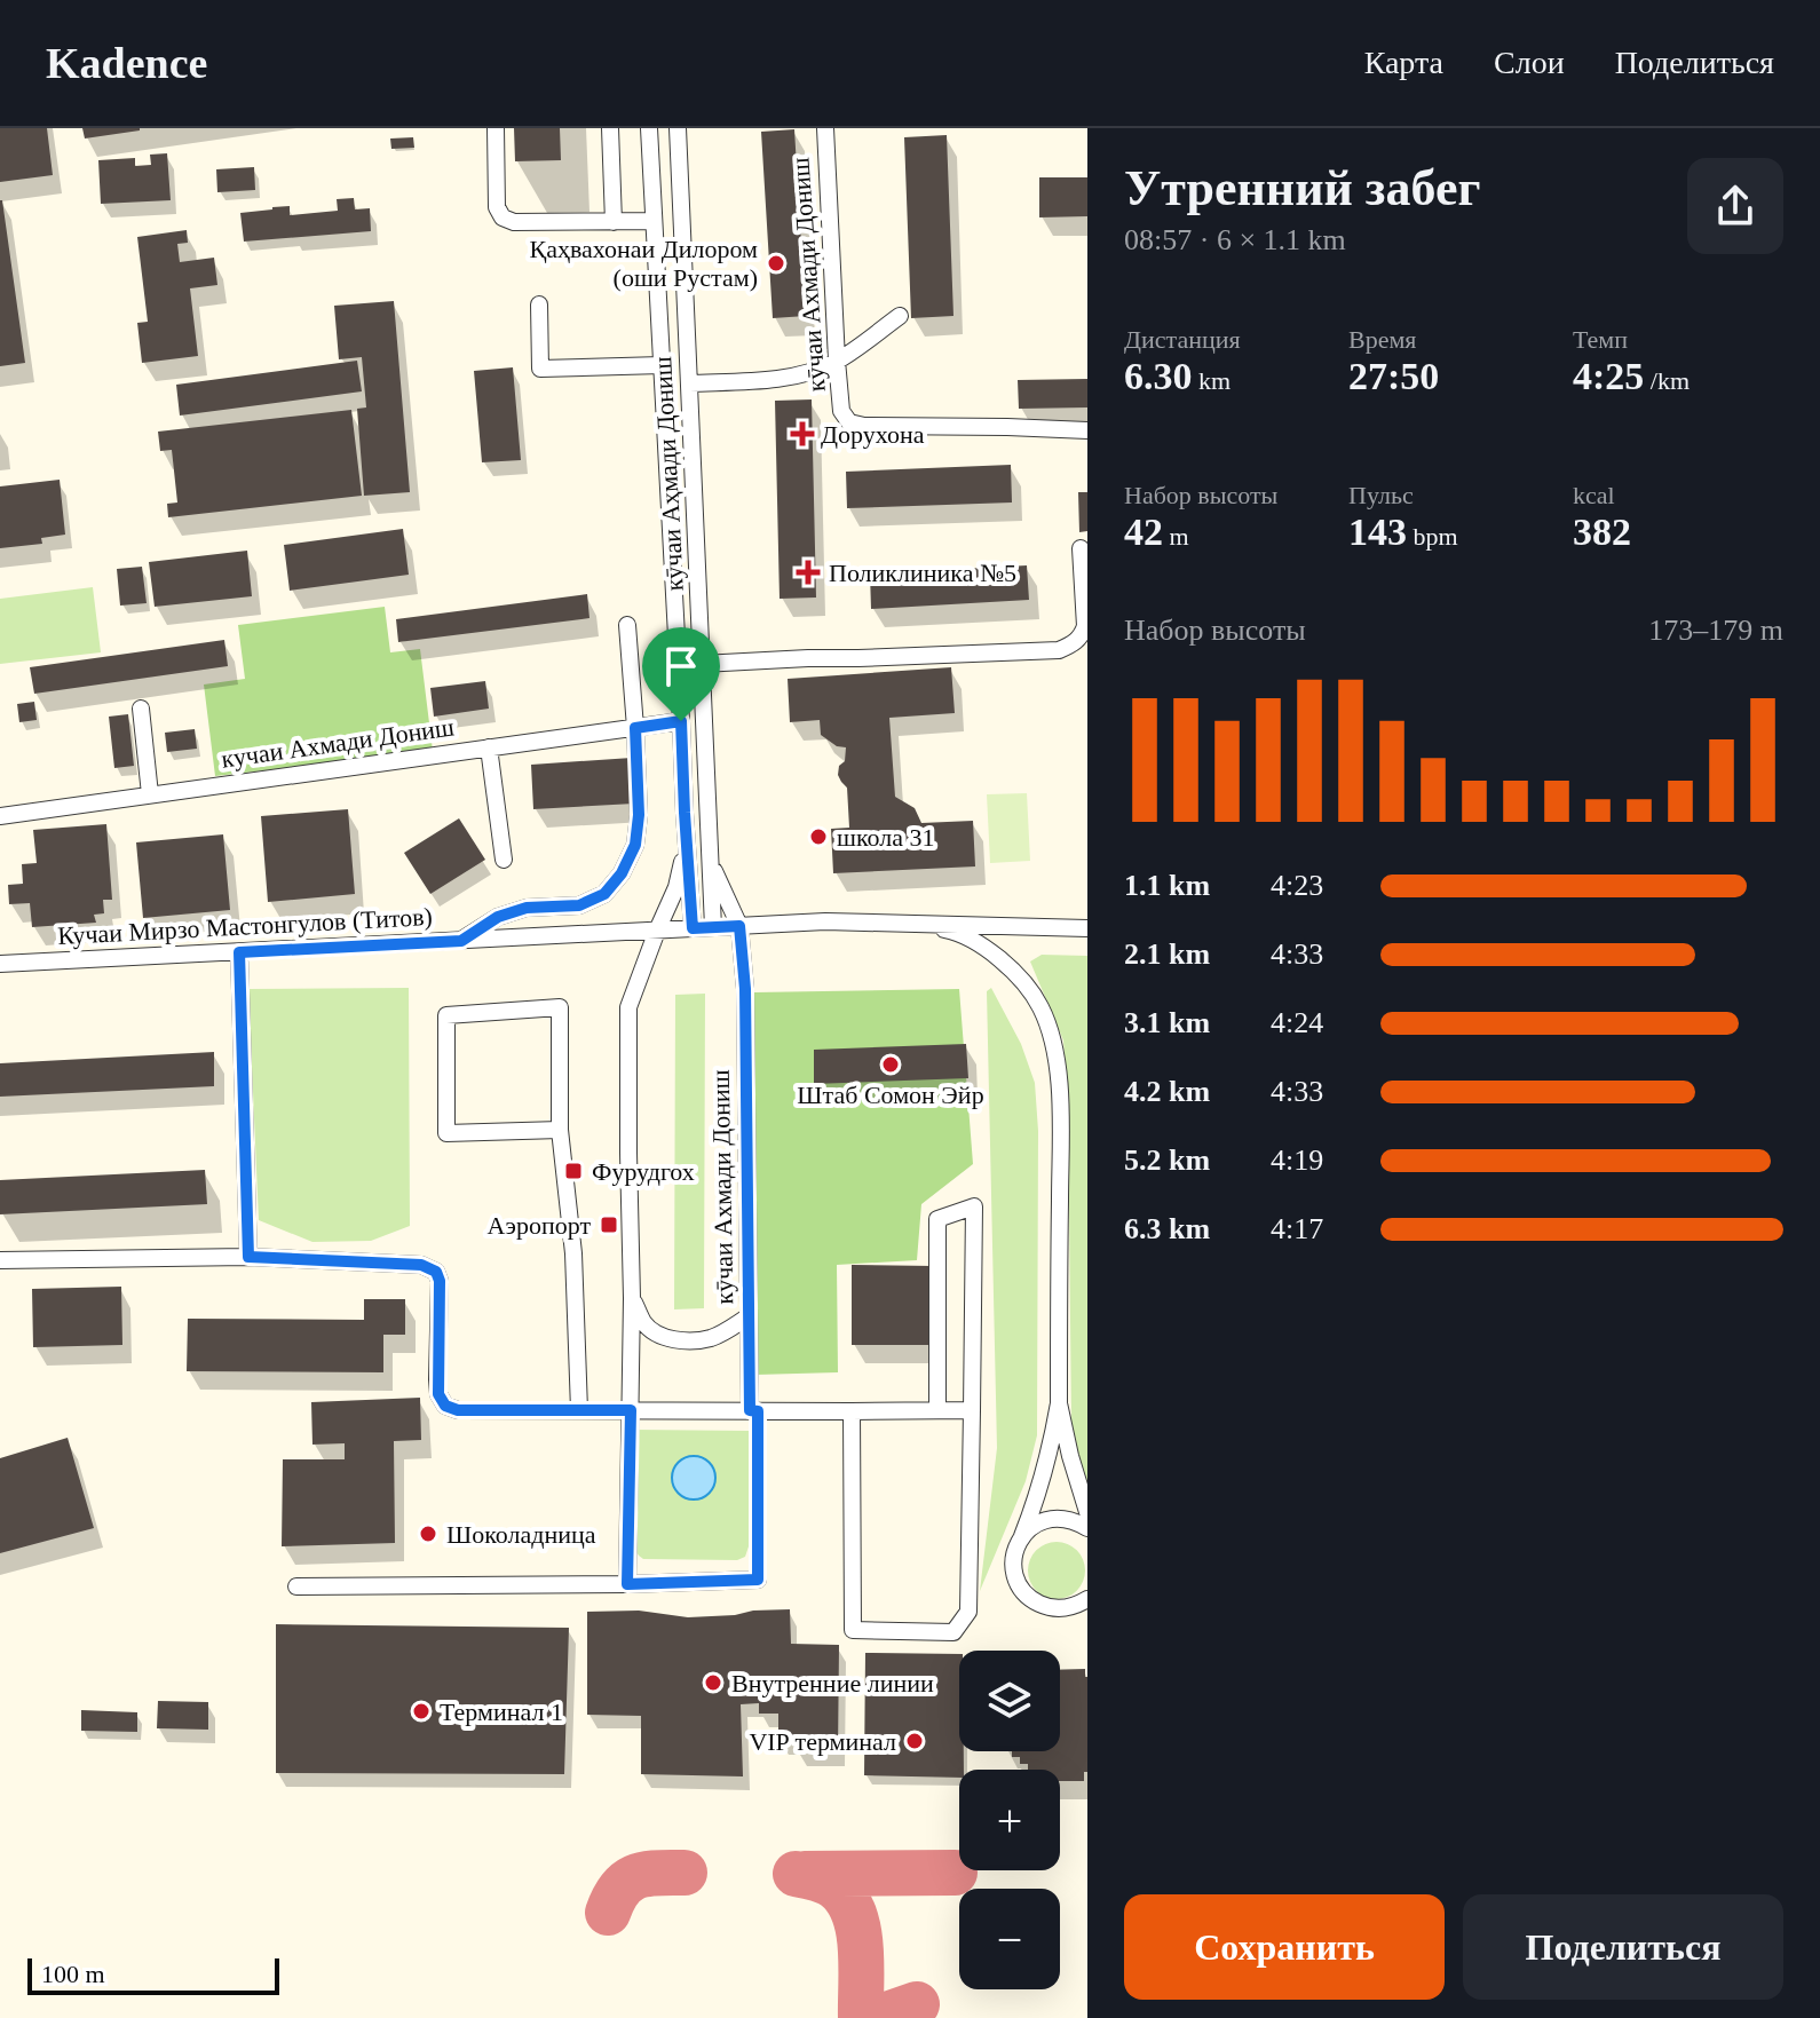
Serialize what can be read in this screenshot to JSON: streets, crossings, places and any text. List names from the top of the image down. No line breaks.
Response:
{"streets":{"street":["кӯчаи Ахмади Дониш","кӯчаи Аҳмади Дониш","кучаи Ахмади Дониш","Кучаи Мирзо Мастонгулов (Титов)"]},"crossings":[["кӯчаи Ахмади Дониш","кӯчаи Аҳмади Дониш"],["кӯчаи Ахмади Дониш","Кучаи Мирзо Мастонгулов (Титов)"],["кӯчаи Аҳмади Дониш","Кучаи Мирзо Мастонгулов (Титов)"]],"places":{"other":["Қаҳвахонаи Дилором (оши Рустам)","школа 31","Штаб Сомон Эйр","Шоколадница","Внутренние линии","Терминал 1","VIP терминал"],"health":["Дорухона","Поликлиника №5"],"transit":["Фурудгох","Аэропорт"]},"scale_bar":"100 m","page":{"header":"Kadence","nav":["Карта","Слои","Поделиться"],"heading":["Утренний забег","08:57 · 6 × 1.1 km"],"stats":[["Дистанция","6.30 km"],["Время","27:50"],["Темп","4:25 /km"],["Набор высоты","42 m"],["Пульс","143 bpm"],["kcal","382"]],"chart":["Набор высоты","173–179 m"],"list":[{"name":"1.1 km","note":"4:23"},{"name":"2.1 km","note":"4:33"},{"name":"3.1 km","note":"4:24"},{"name":"4.2 km","note":"4:33"},{"name":"5.2 km","note":"4:19"},{"name":"6.3 km","note":"4:17"}],"map_buttons":["+","−"],"buttons":["Сохранить","Поделиться"],"scale":"100 m"}}
